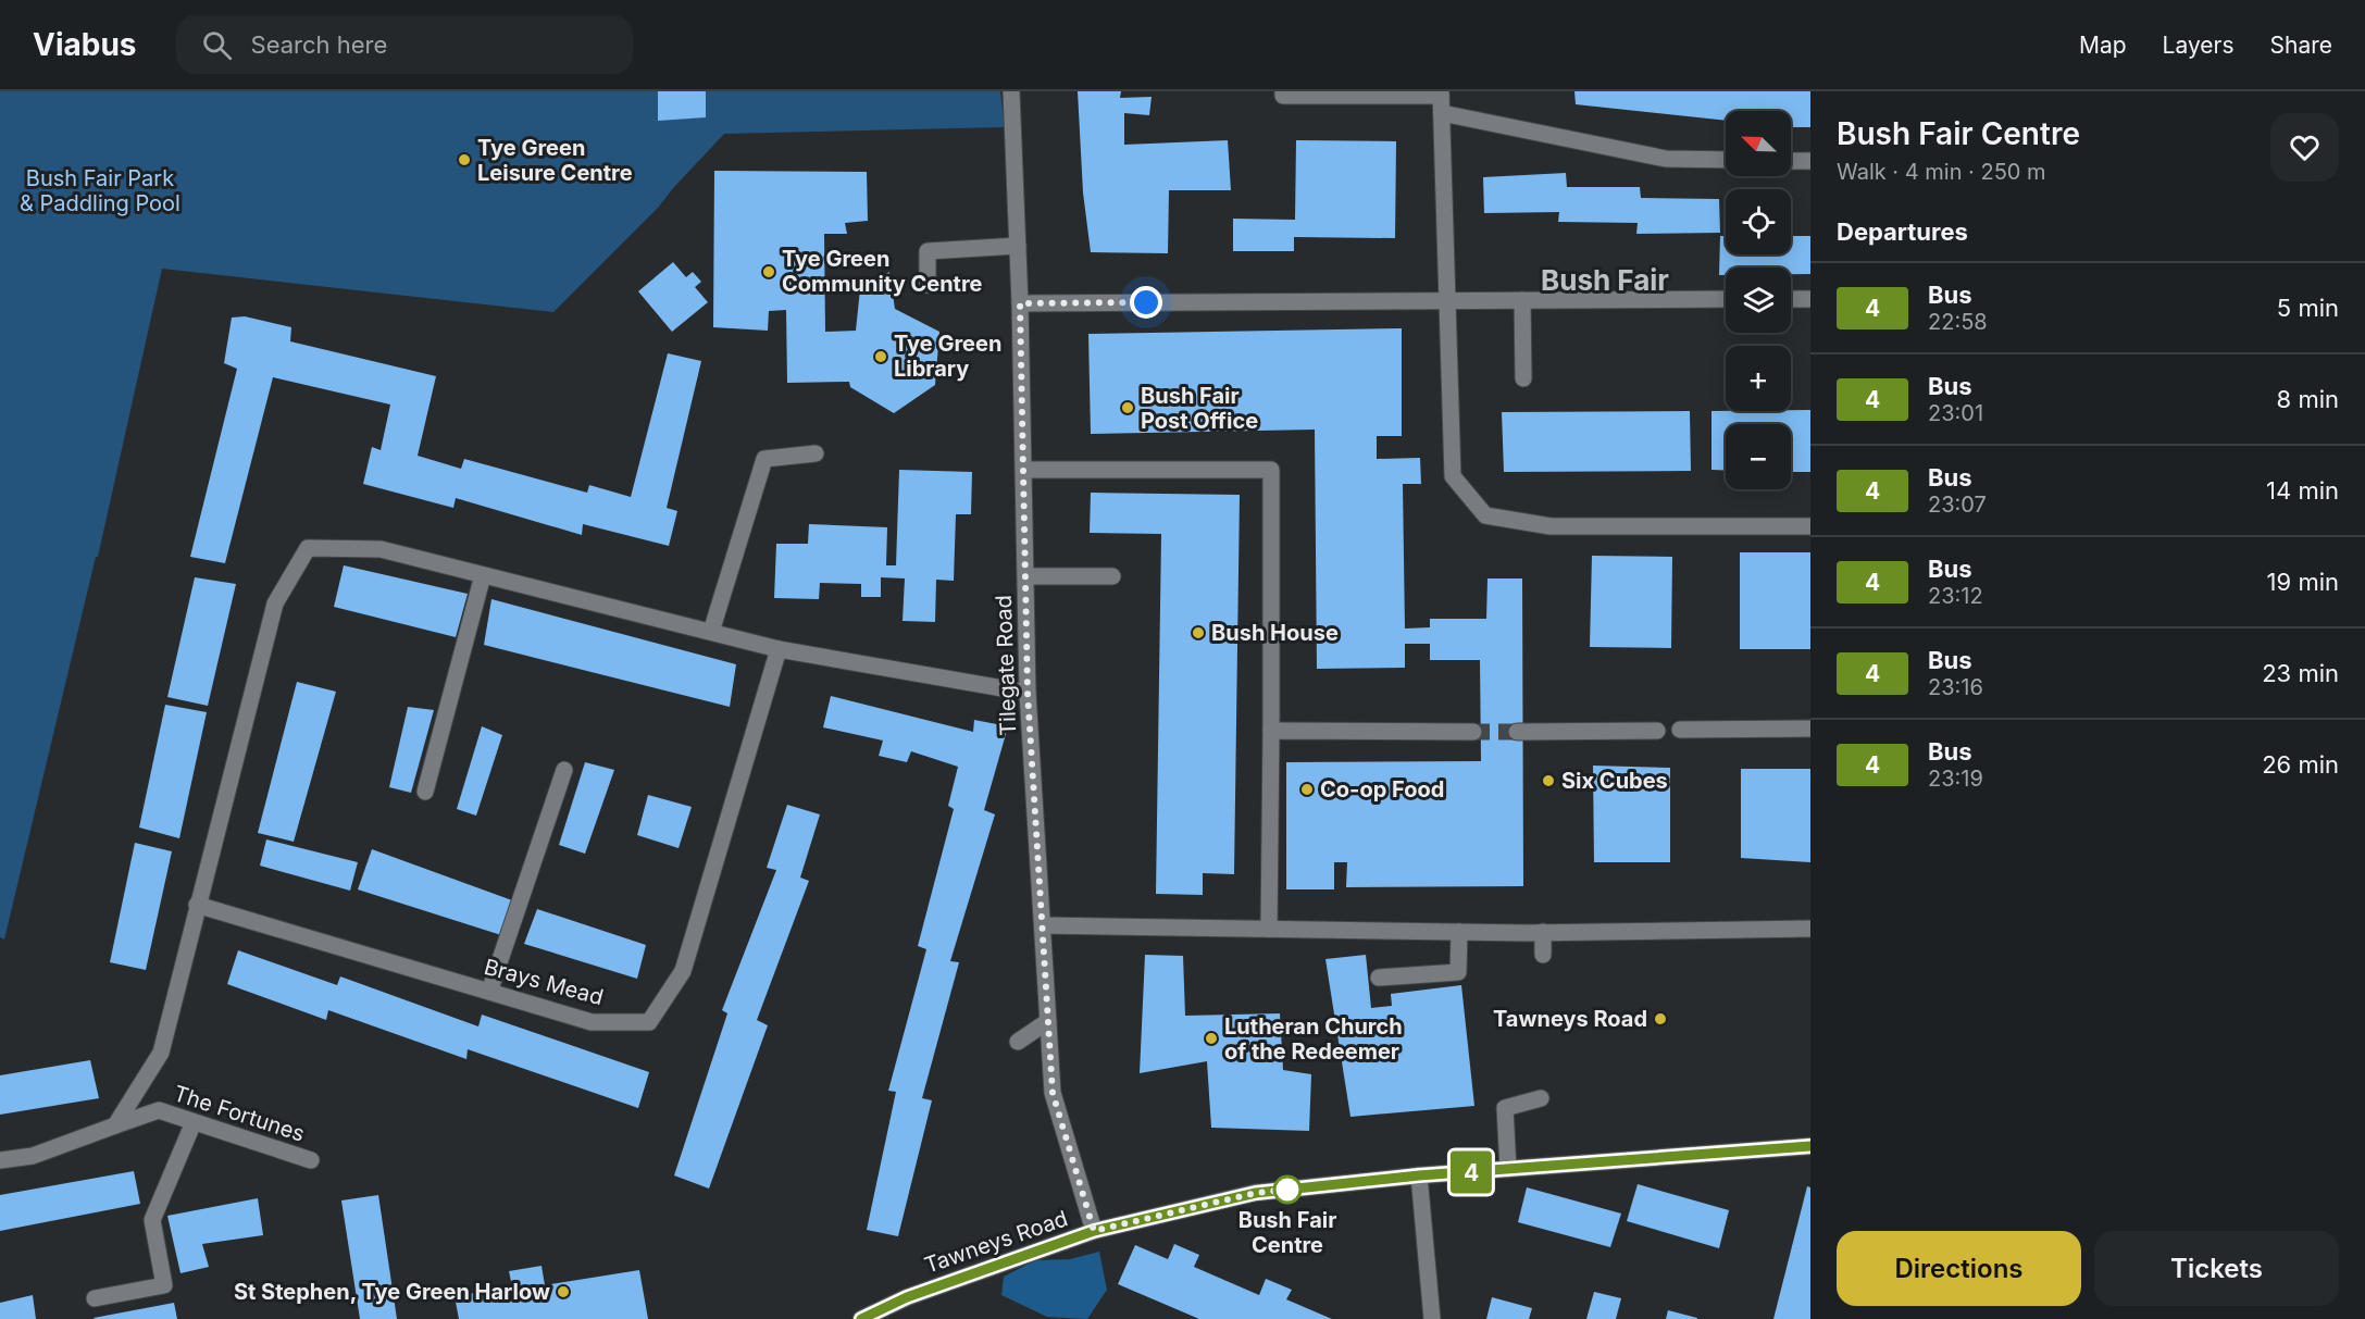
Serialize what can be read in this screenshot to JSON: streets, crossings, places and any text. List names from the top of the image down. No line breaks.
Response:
{"streets":{"street":["Tilegate Road","Brays Mead","The Fortunes","Tawneys Road"]},"crossings":[["Tilegate Road","Tawneys Road"],["Brays Mead","The Fortunes"]],"districts":["Bush Fair"],"parks":["Bush Fair Park & Paddling Pool"],"places":["Tye Green Leisure Centre","Tye Green Community Centre","Tye Green Library","Bush Fair Post Office","Bush House","Six Cubes","Co-op Food","Tawneys Road","Lutheran Church of the Redeemer","Bush Fair Centre","St Stephen, Tye Green Harlow"],"lines":["bus line 4"],"north":"top left","page":{"header":"Viabus","search":"Search here","nav":["Map","Layers","Share"],"on_map":"4","heading":[["Bush Fair Centre","Walk · 4 min · 250 m"],"Departures"],"map_buttons":["+","−"],"list":[{"mark":"4","name":"Bus","note":"22:58","value":"5 min"},{"mark":"4","name":"Bus","note":"23:01","value":"8 min"},{"mark":"4","name":"Bus","note":"23:07","value":"14 min"},{"mark":"4","name":"Bus","note":"23:12","value":"19 min"},{"mark":"4","name":"Bus","note":"23:16","value":"23 min"},{"mark":"4","name":"Bus","note":"23:19","value":"26 min"}],"buttons":["Directions","Tickets"]}}
